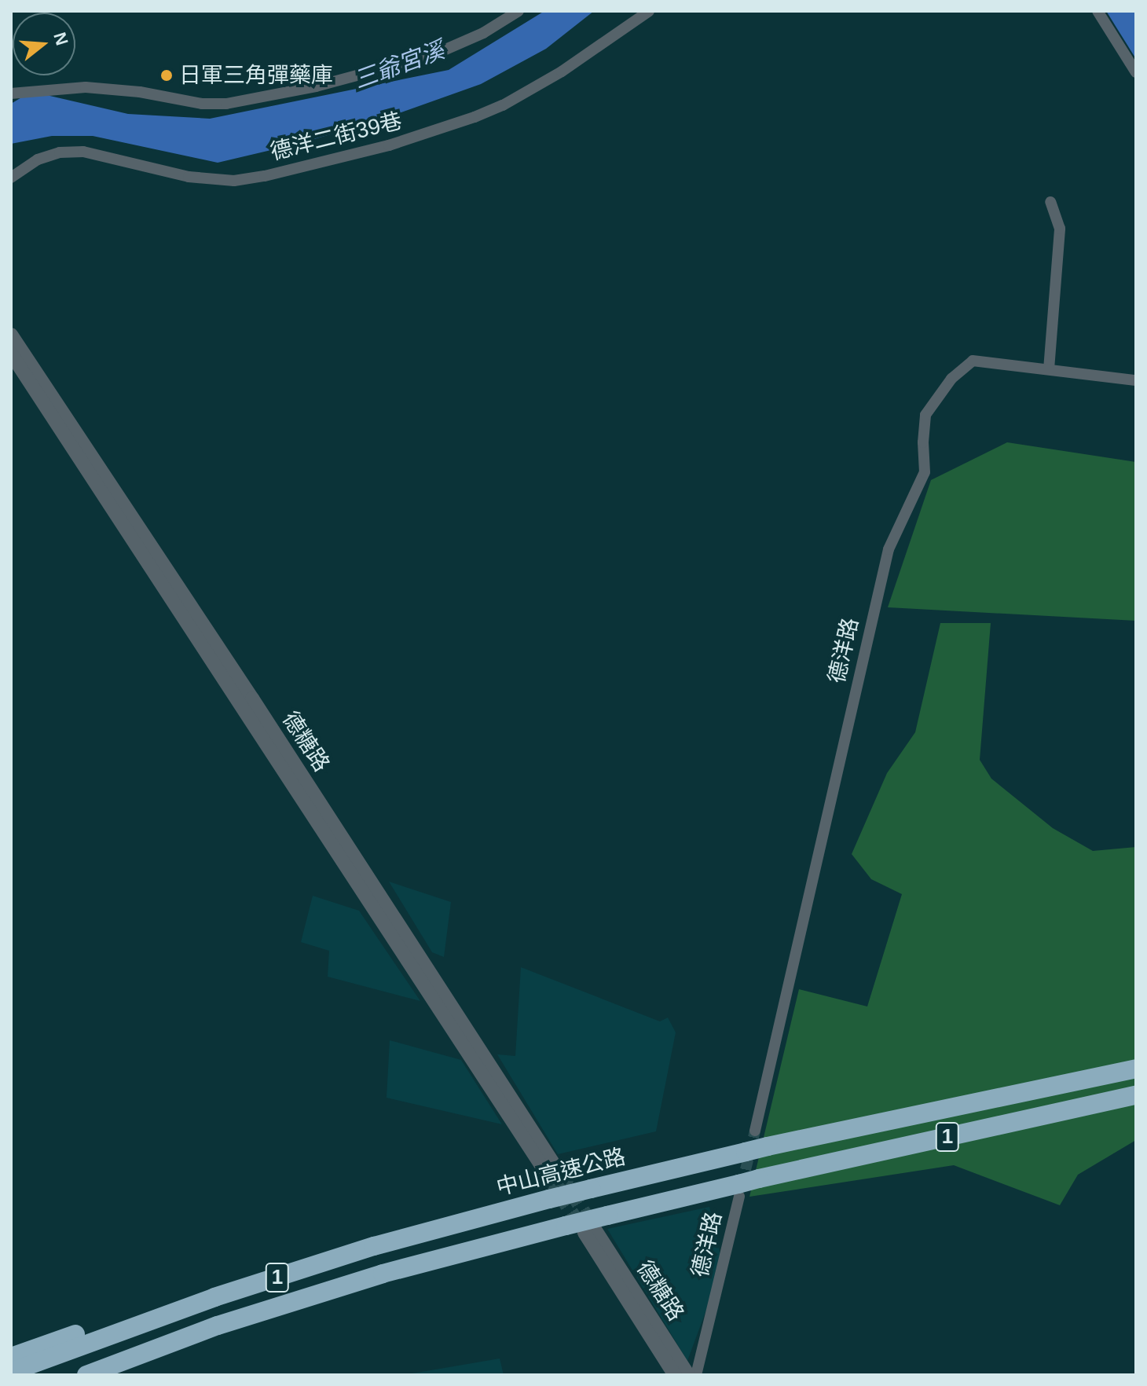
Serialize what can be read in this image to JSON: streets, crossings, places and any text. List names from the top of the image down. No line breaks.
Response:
{"streets":{"highway":["1","中山高速公路"],"street":["德洋二街39巷","德洋路","德糖路"]},"crossings":[["德洋路","1"]],"water":["三爺宮溪"],"places":["日軍三角彈藥庫"],"north":"right"}
